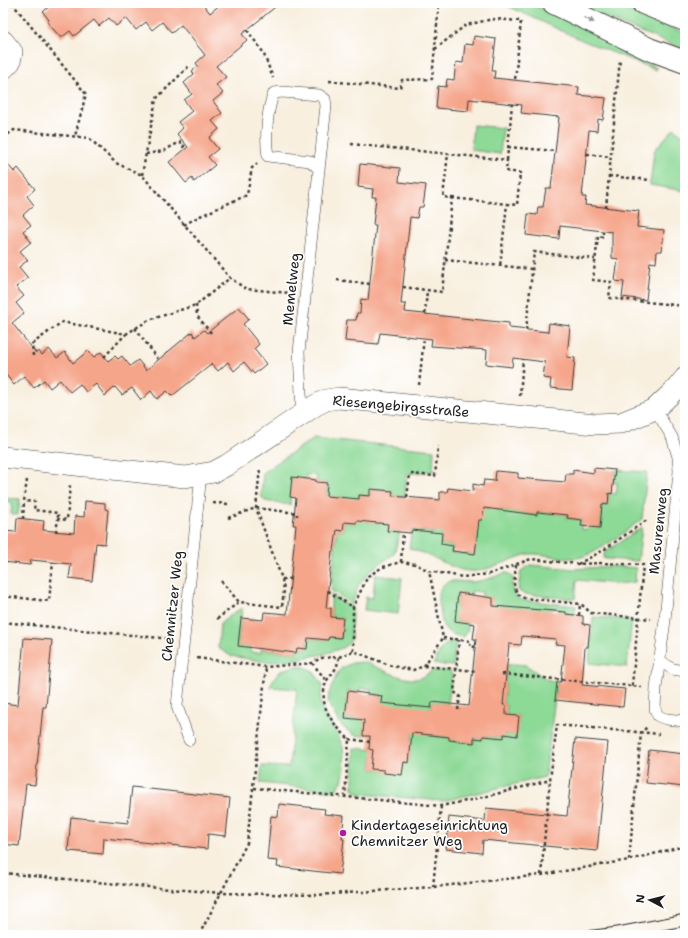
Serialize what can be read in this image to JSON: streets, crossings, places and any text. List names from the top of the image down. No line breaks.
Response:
{"streets":{"street":["Riesengebirgsstraße"],"lane":["Memelweg","Masurenweg","Chemnitzer Weg"]},"crossings":[["Memelweg","Riesengebirgsstraße"],["Riesengebirgsstraße","Masurenweg"],["Riesengebirgsstraße","Chemnitzer Weg"]],"places":["Kindertageseinrichtung Chemnitzer Weg"],"north":"left"}
